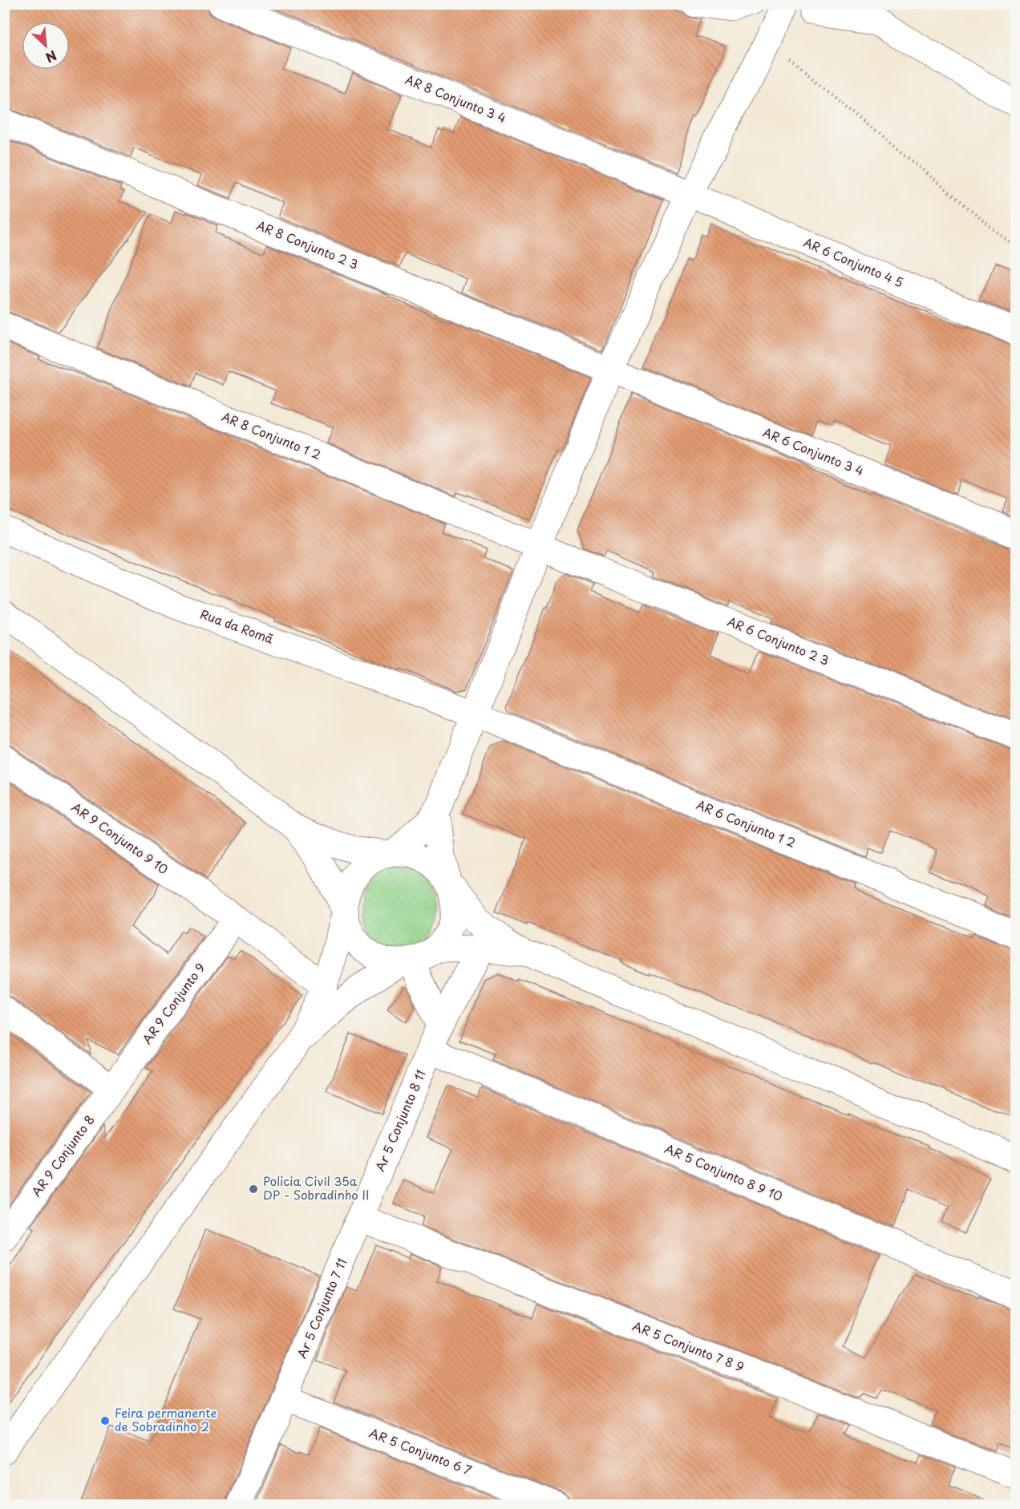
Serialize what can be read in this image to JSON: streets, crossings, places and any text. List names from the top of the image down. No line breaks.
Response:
{"streets":{"street":["AR 8 Conjunto 3 4","AR 8 Conjunto 2 3","AR 6 Conjunto 4 5","AR 8 Conjunto 1 2","AR 6 Conjunto 3 4","Rua da Romã","AR 6 Conjunto 2 3","AR 6 Conjunto 1 2","AR 9 Conjunto 9 10","AR 9 Conjunto 9","Ar 5 Conjunto 8 11","AR 9 Conjunto 8","AR 5 Conjunto 8 9 10","Ar 5 Conjunto 7 11","AR 5 Conjunto 7 8 9","AR 5 Conjunto 6 7"]},"crossings":[["AR 8 Conjunto 3 4","AR 6 Conjunto 4 5"],["AR 8 Conjunto 2 3","AR 6 Conjunto 3 4"],["AR 8 Conjunto 1 2","AR 6 Conjunto 2 3"],["Rua da Romã","AR 6 Conjunto 1 2"],["AR 9 Conjunto 9 10","AR 9 Conjunto 9"],["AR 9 Conjunto 9","AR 9 Conjunto 8"],["Ar 5 Conjunto 8 11","AR 5 Conjunto 8 9 10"],["Ar 5 Conjunto 8 11","Ar 5 Conjunto 7 11"],["Ar 5 Conjunto 8 11","AR 5 Conjunto 7 8 9"],["Ar 5 Conjunto 7 11","AR 5 Conjunto 7 8 9"],["Ar 5 Conjunto 7 11","AR 5 Conjunto 6 7"]],"places":["Policia Civil 35a DP - Sobradinho II","Feira permanente de Sobradinho 2"],"north":"bottom right"}
